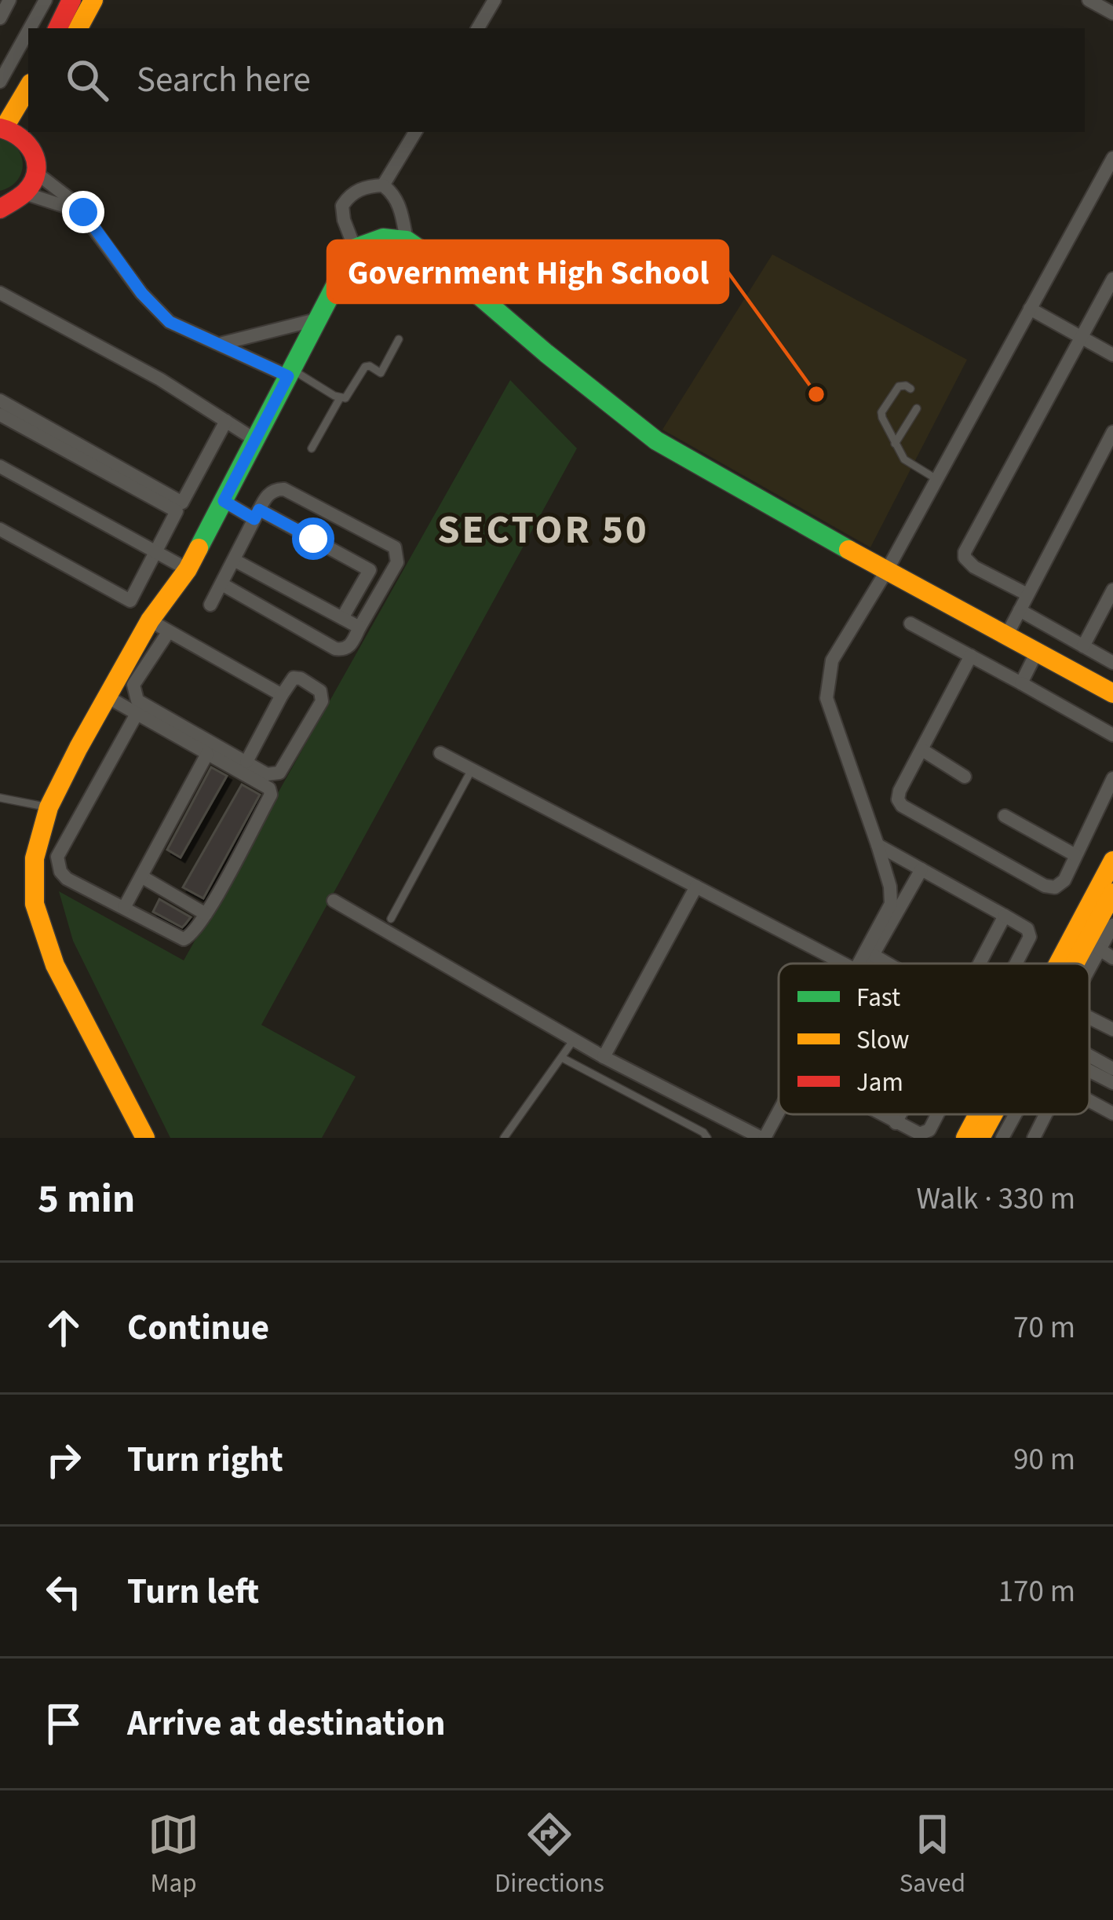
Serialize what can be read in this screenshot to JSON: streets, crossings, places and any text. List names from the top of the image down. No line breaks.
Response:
{"districts":["SECTOR 50"],"places":["Government High School"],"legend":["Fast","Slow","Jam"],"page":{"search":"Search here","heading":["5 min","Walk · 330 m"],"list":[["Continue","70 m"],["Turn right","90 m"],["Turn left","170 m"],"Arrive at destination"],"nav":["Map","Directions","Saved"]}}
